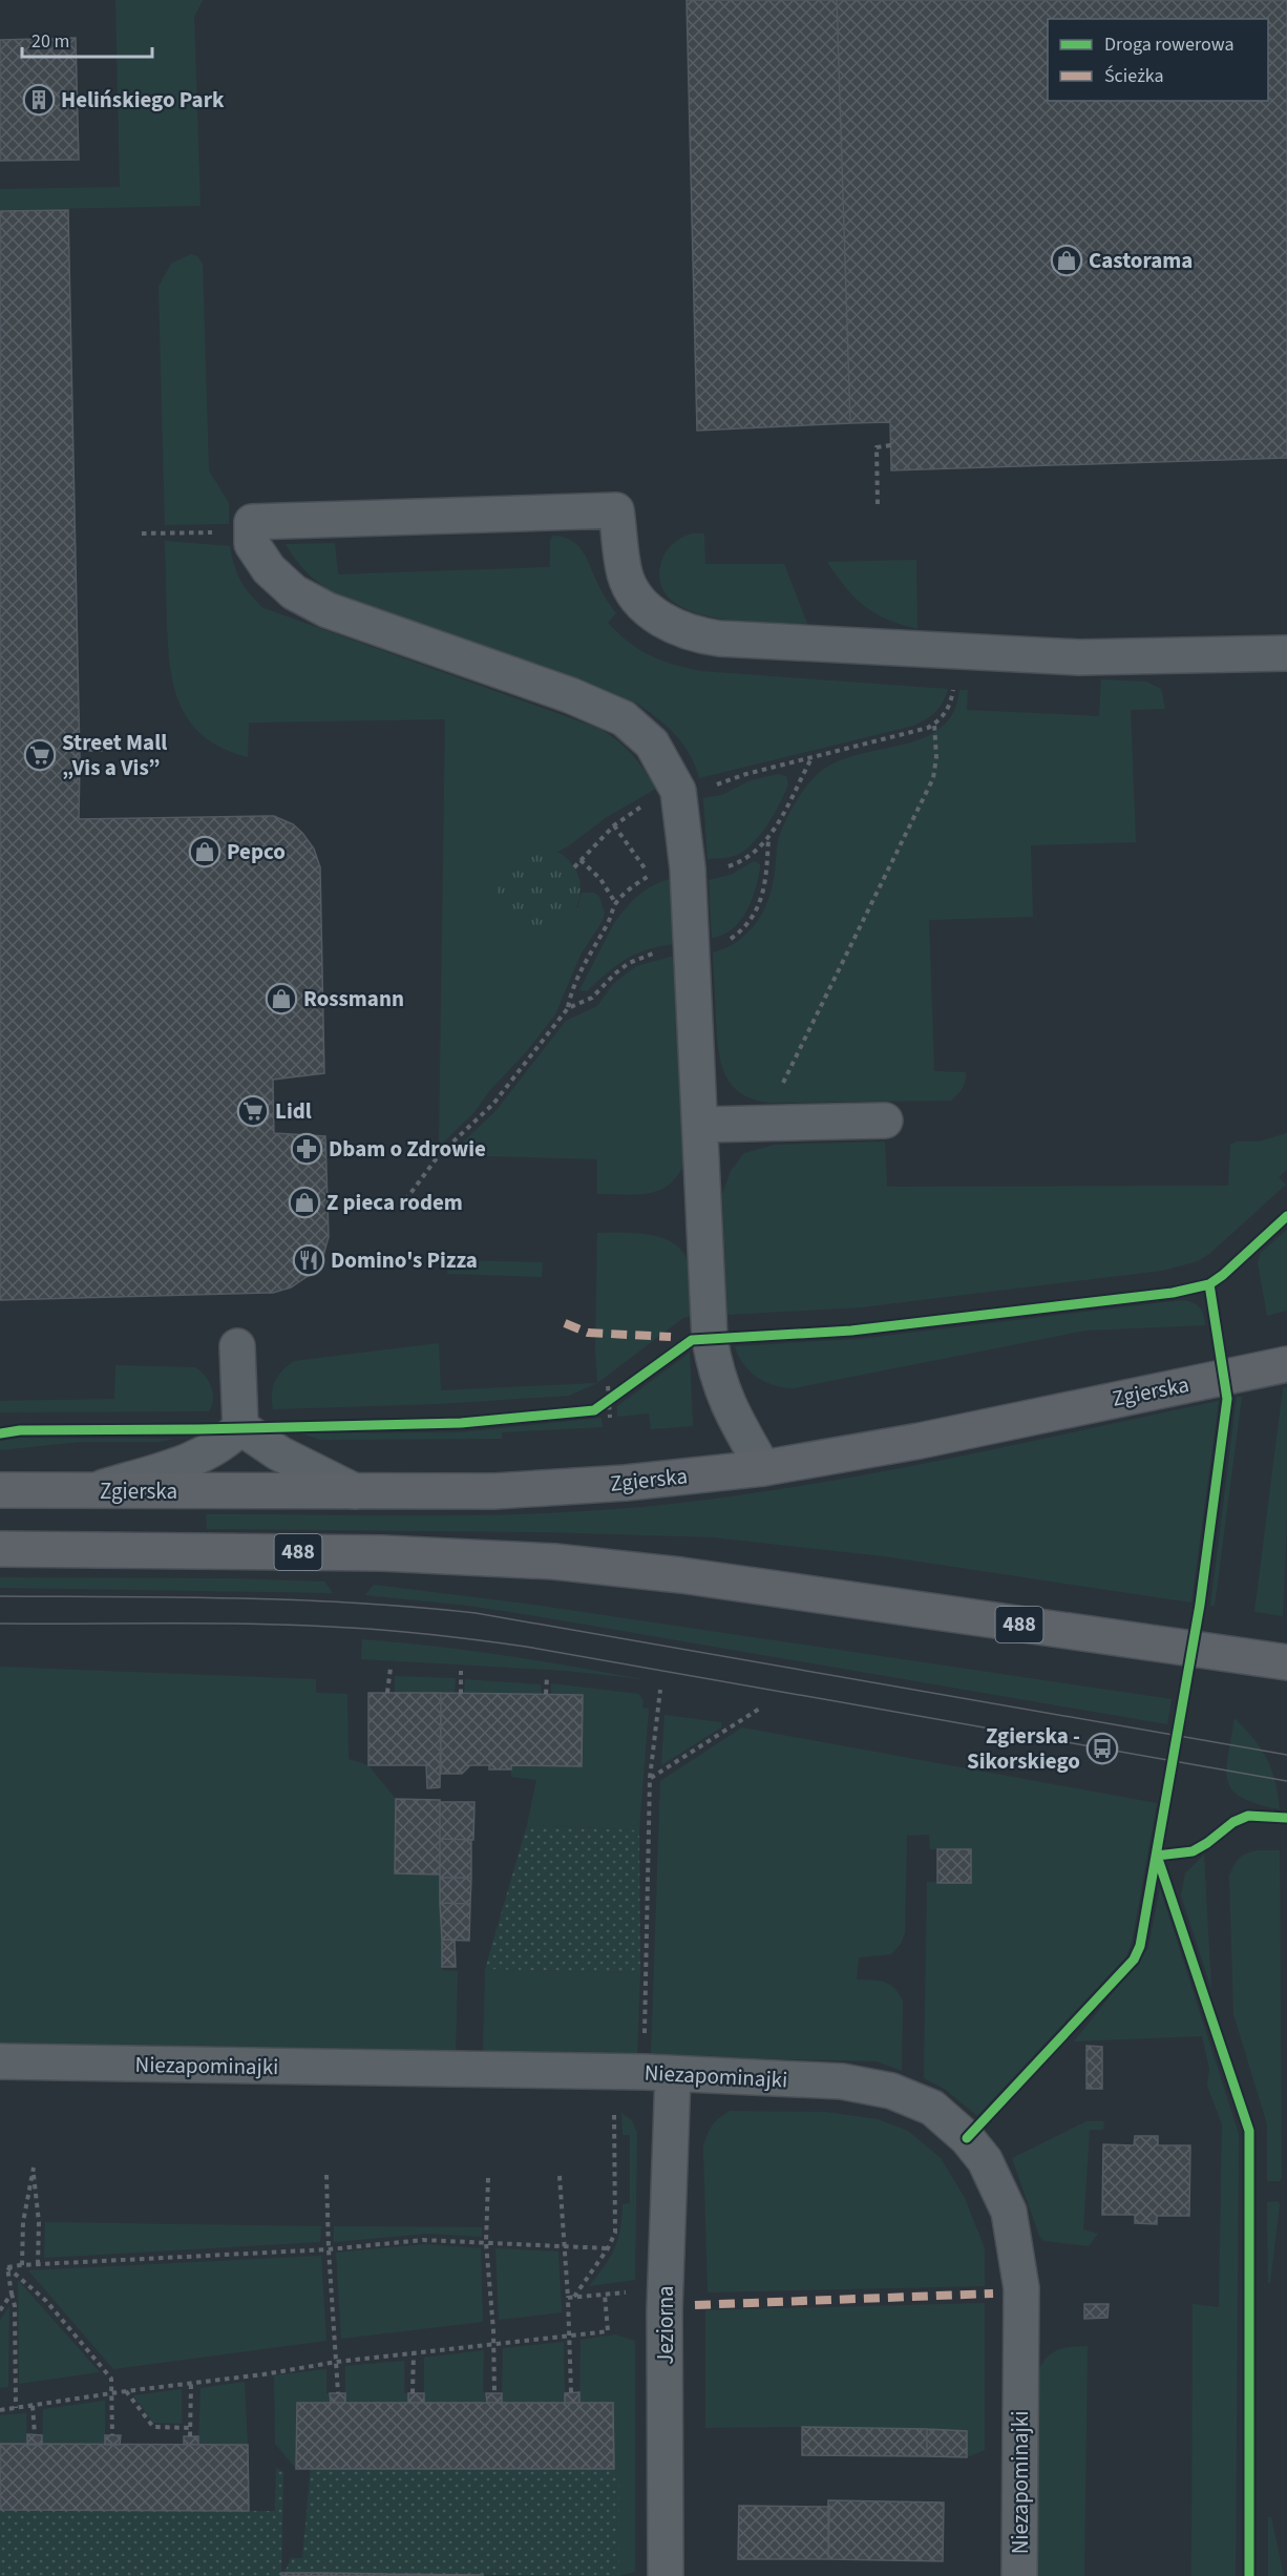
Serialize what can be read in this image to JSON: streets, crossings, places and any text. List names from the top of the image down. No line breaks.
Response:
{"streets":{"main road":["Zgierska","488"],"street":["Niezapominajki","Jeziorna"]},"crossings":[["Niezapominajki","Jeziorna"]],"places":{"building":["Helińskiego Park"],"shop":["Castorama","Pepco","Rossmann","Z pieca rodem"],"supermarket":["Street Mall „Vis a Vis”","Lidl"],"pharmacy":["Dbam o Zdrowie"],"restaurant":["Domino's Pizza"],"bus stop":["Zgierska - Sikorskiego"]},"legend":["Droga rowerowa","Ścieżka"],"scale_bar":"20 m"}
